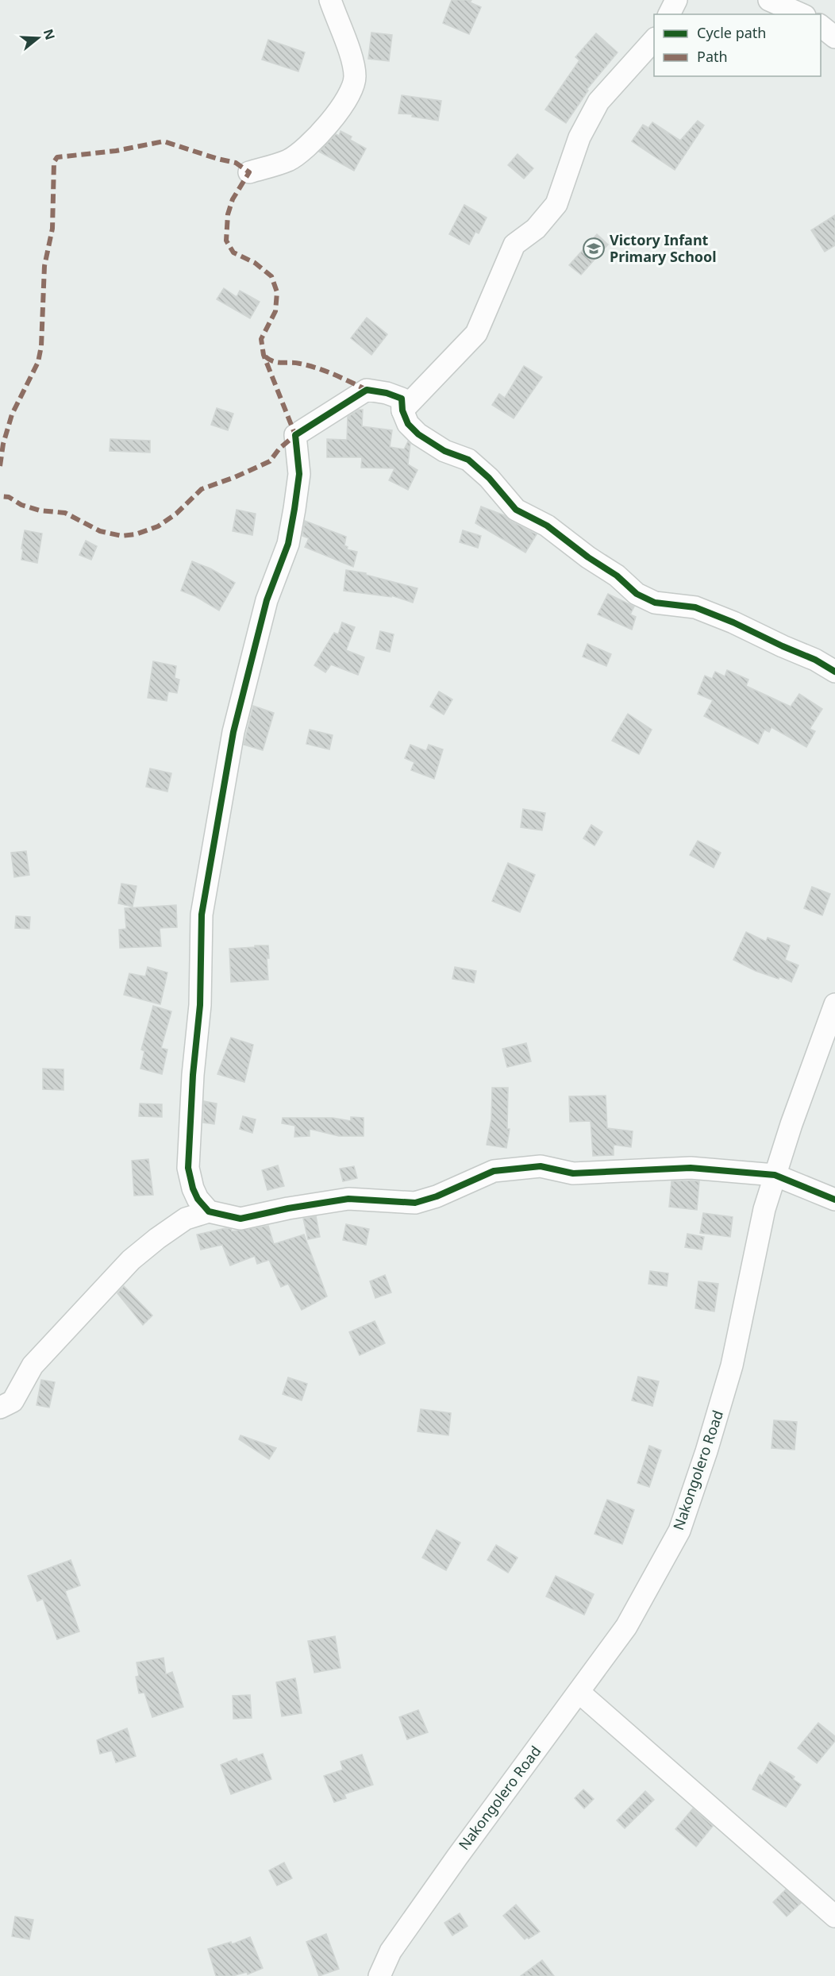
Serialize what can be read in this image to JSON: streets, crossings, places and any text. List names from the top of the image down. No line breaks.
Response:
{"streets":{"street":["Nakongolero Road"]},"places":{"school or university":["Victory Infant Primary School"]},"legend":["Cycle path","Path"],"north":"right"}
